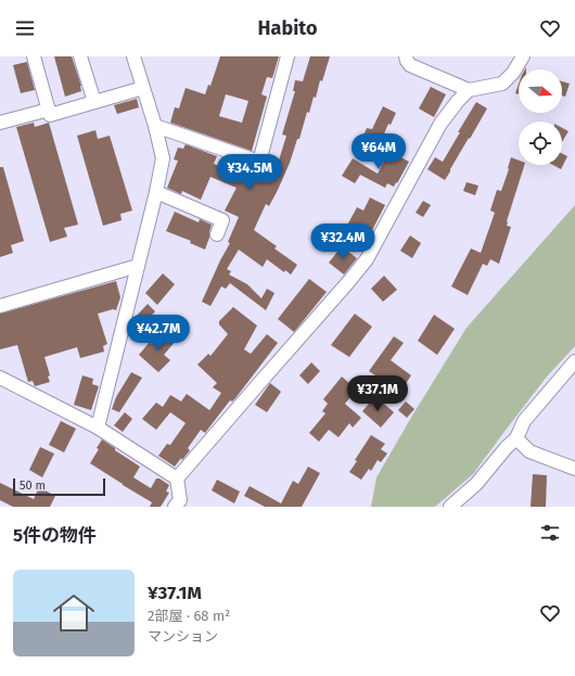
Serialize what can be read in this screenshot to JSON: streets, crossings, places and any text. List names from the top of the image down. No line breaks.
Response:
{"scale_bar":"50 m","north":"right","page":{"header":"Habito","price":["¥64M","¥34.5M","¥32.4M","¥42.7M","¥37.1M"],"scale":"50 m","heading":"5件の物件","list":[{"name":"¥37.1M","note":"2部屋 · 68 m² · マンション"}]}}
